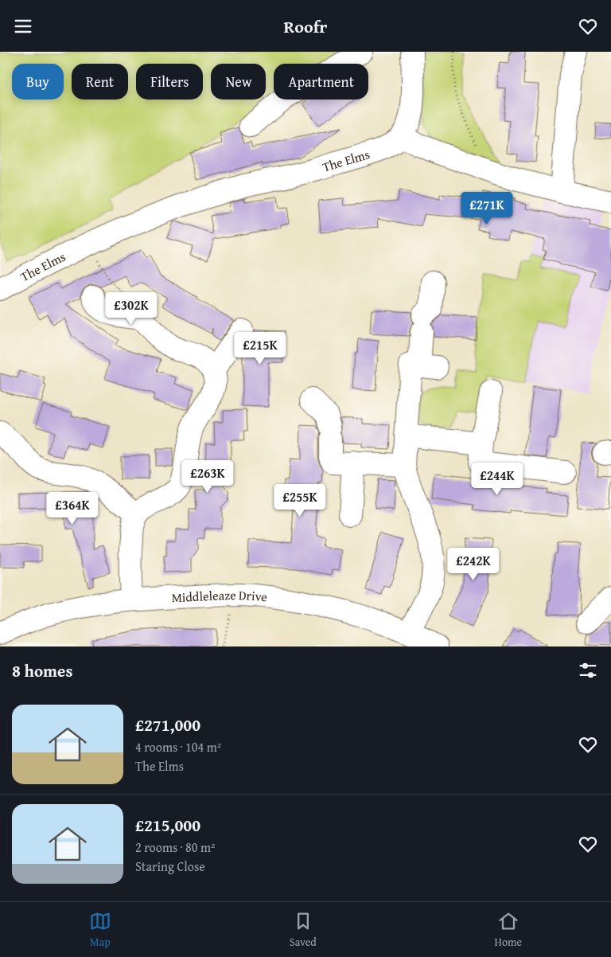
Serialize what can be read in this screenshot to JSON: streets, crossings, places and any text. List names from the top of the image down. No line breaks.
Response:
{"streets":{"street":["The Elms","Middleleaze Drive"]},"page":{"header":"Roofr","chip":["Buy","Rent","Filters","New","Apartment"],"price":["£271K","£302K","£215K","£263K","£244K","£255K","£364K","£242K"],"heading":"8 homes","list":[{"name":"£271,000","note":"4 rooms · 104 m² · The Elms"},{"name":"£215,000","note":"2 rooms · 80 m² · Staring Close"}],"tabs":["Map","Saved","Home"]}}
